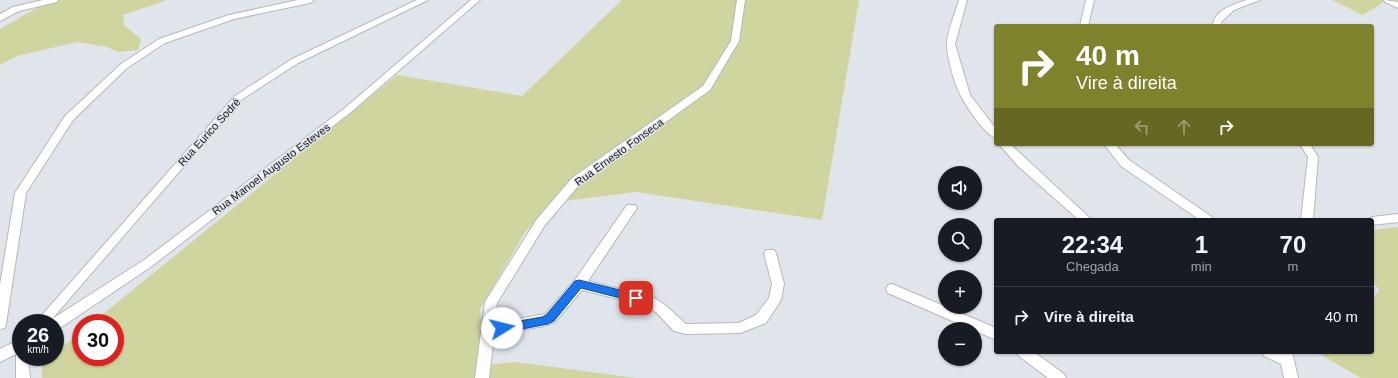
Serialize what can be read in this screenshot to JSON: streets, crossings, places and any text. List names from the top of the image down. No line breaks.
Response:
{"streets":{"street":["Rua Eurico Sodré","Rua Ernesto Fonseca","Rua Manoel Augusto Esteves"]},"page":{"turn":["40 m","Vire à direita"],"map_buttons":["+","−"],"eta":["22:34","Chegada","1","min","70","m"],"list":[{"name":"Vire à direita","value":"40 m"}],"speed":"26 km/h","limit":"30"}}
